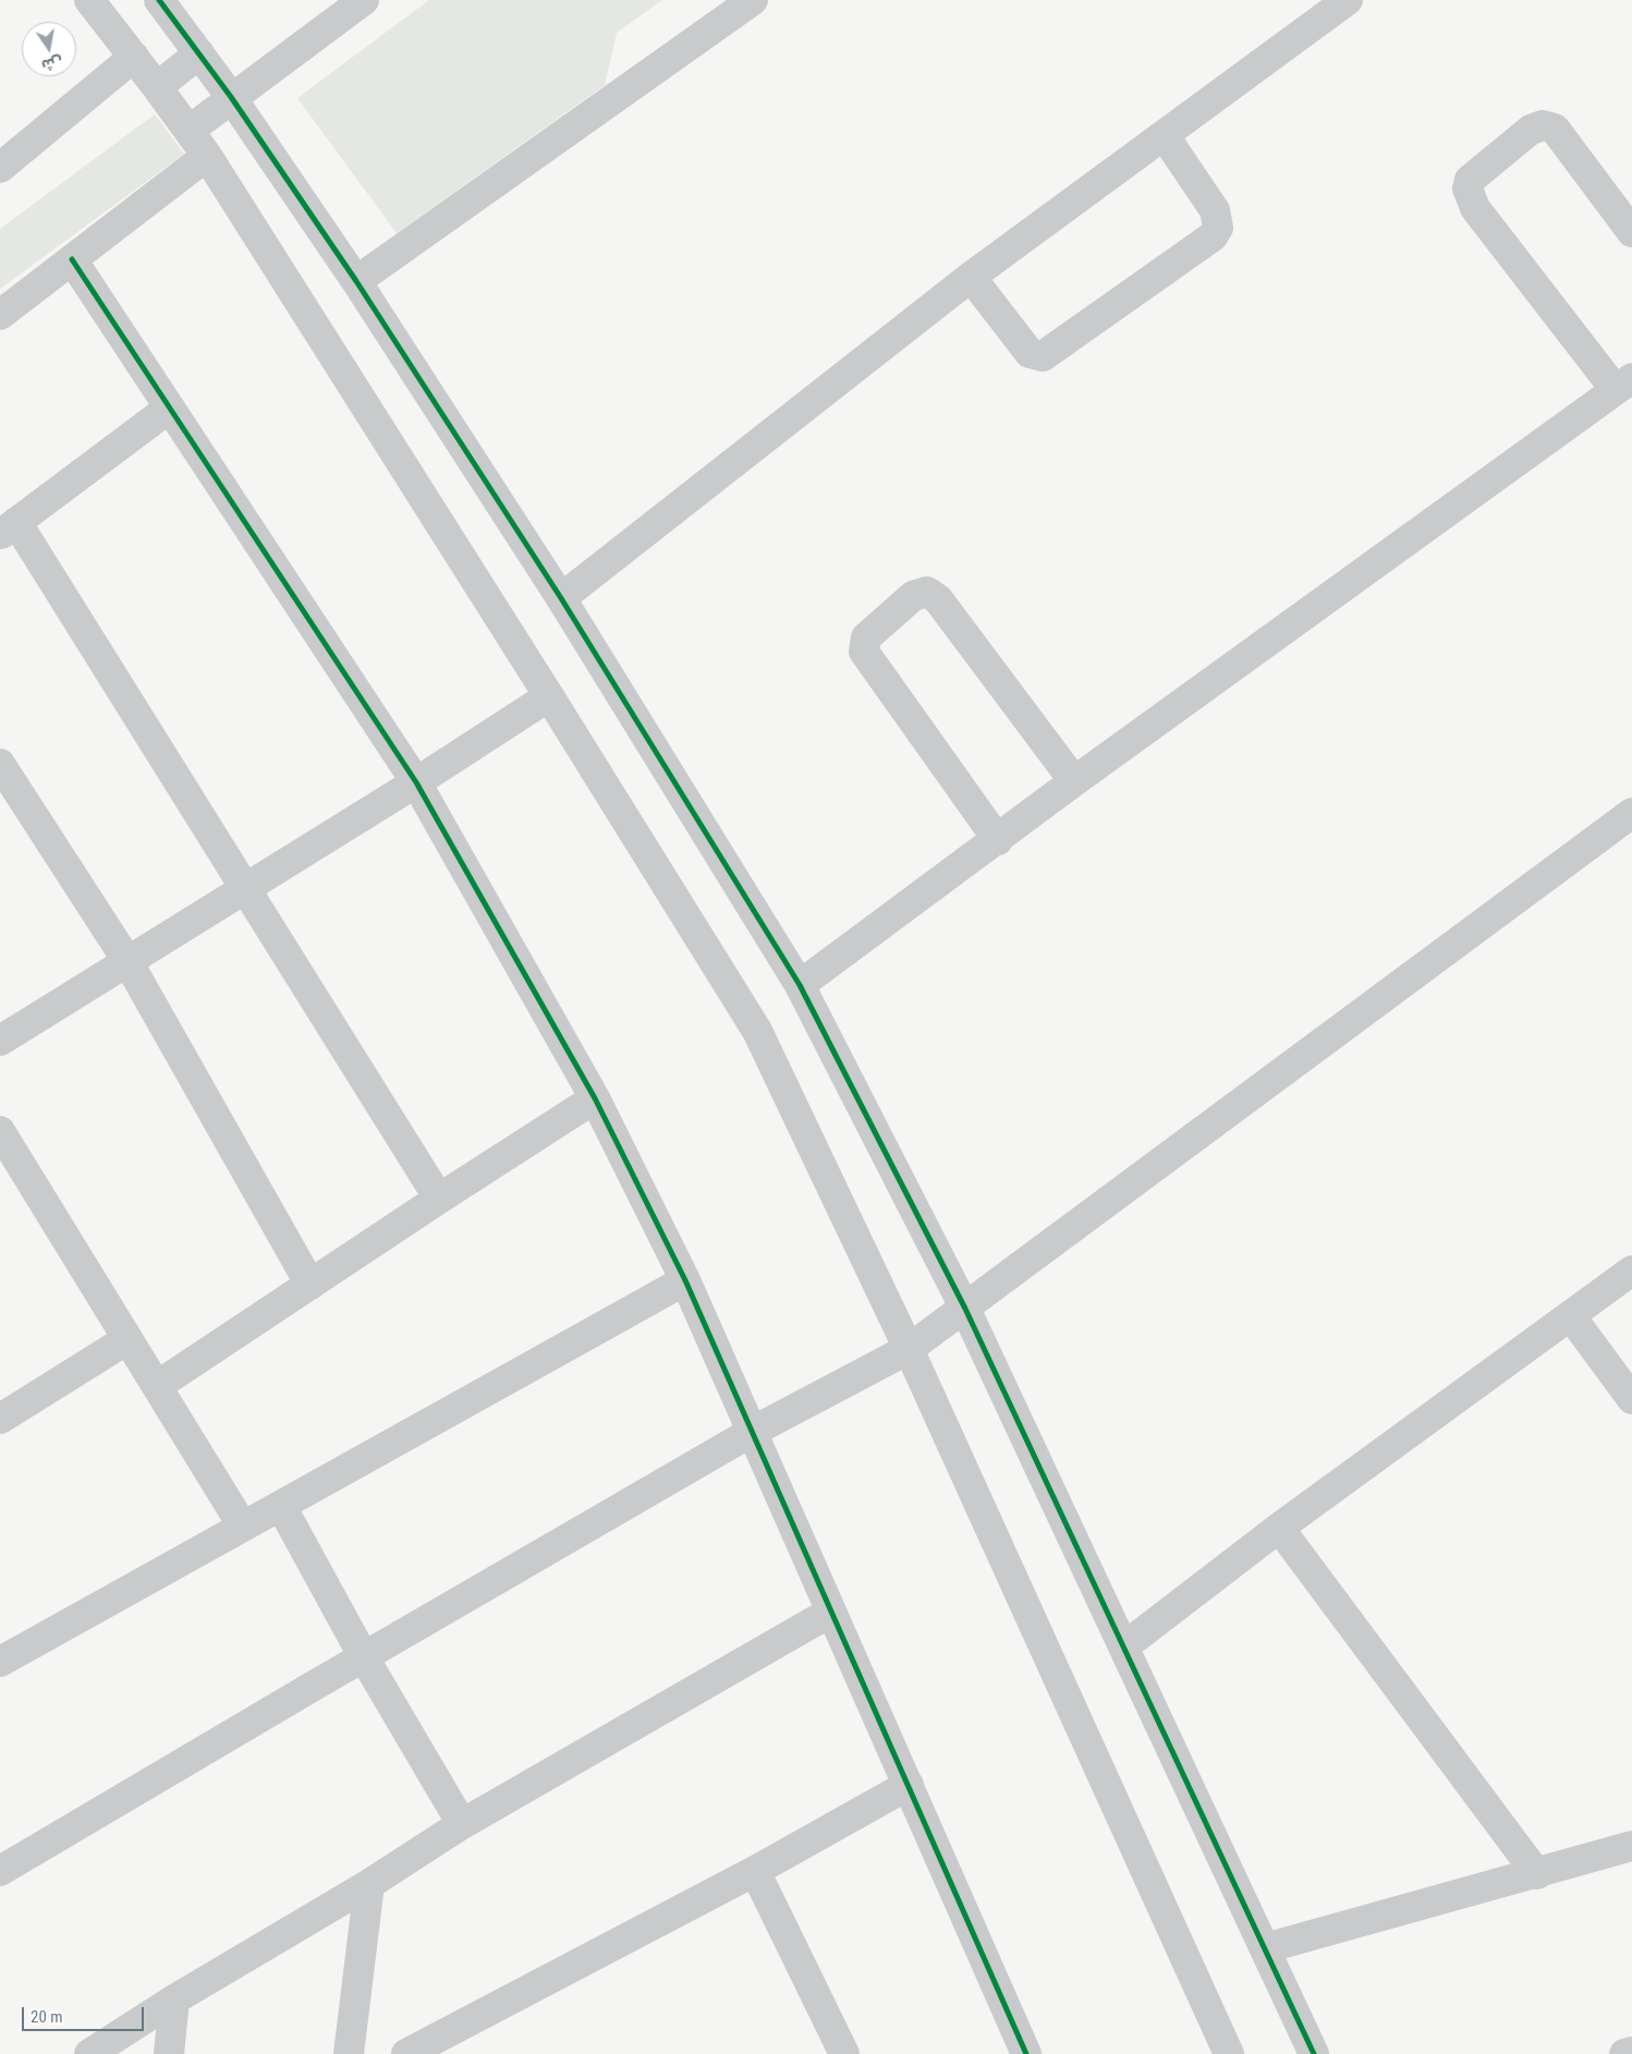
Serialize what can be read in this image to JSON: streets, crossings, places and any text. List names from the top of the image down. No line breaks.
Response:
{"scale_bar":"20 m","north":"bottom"}
